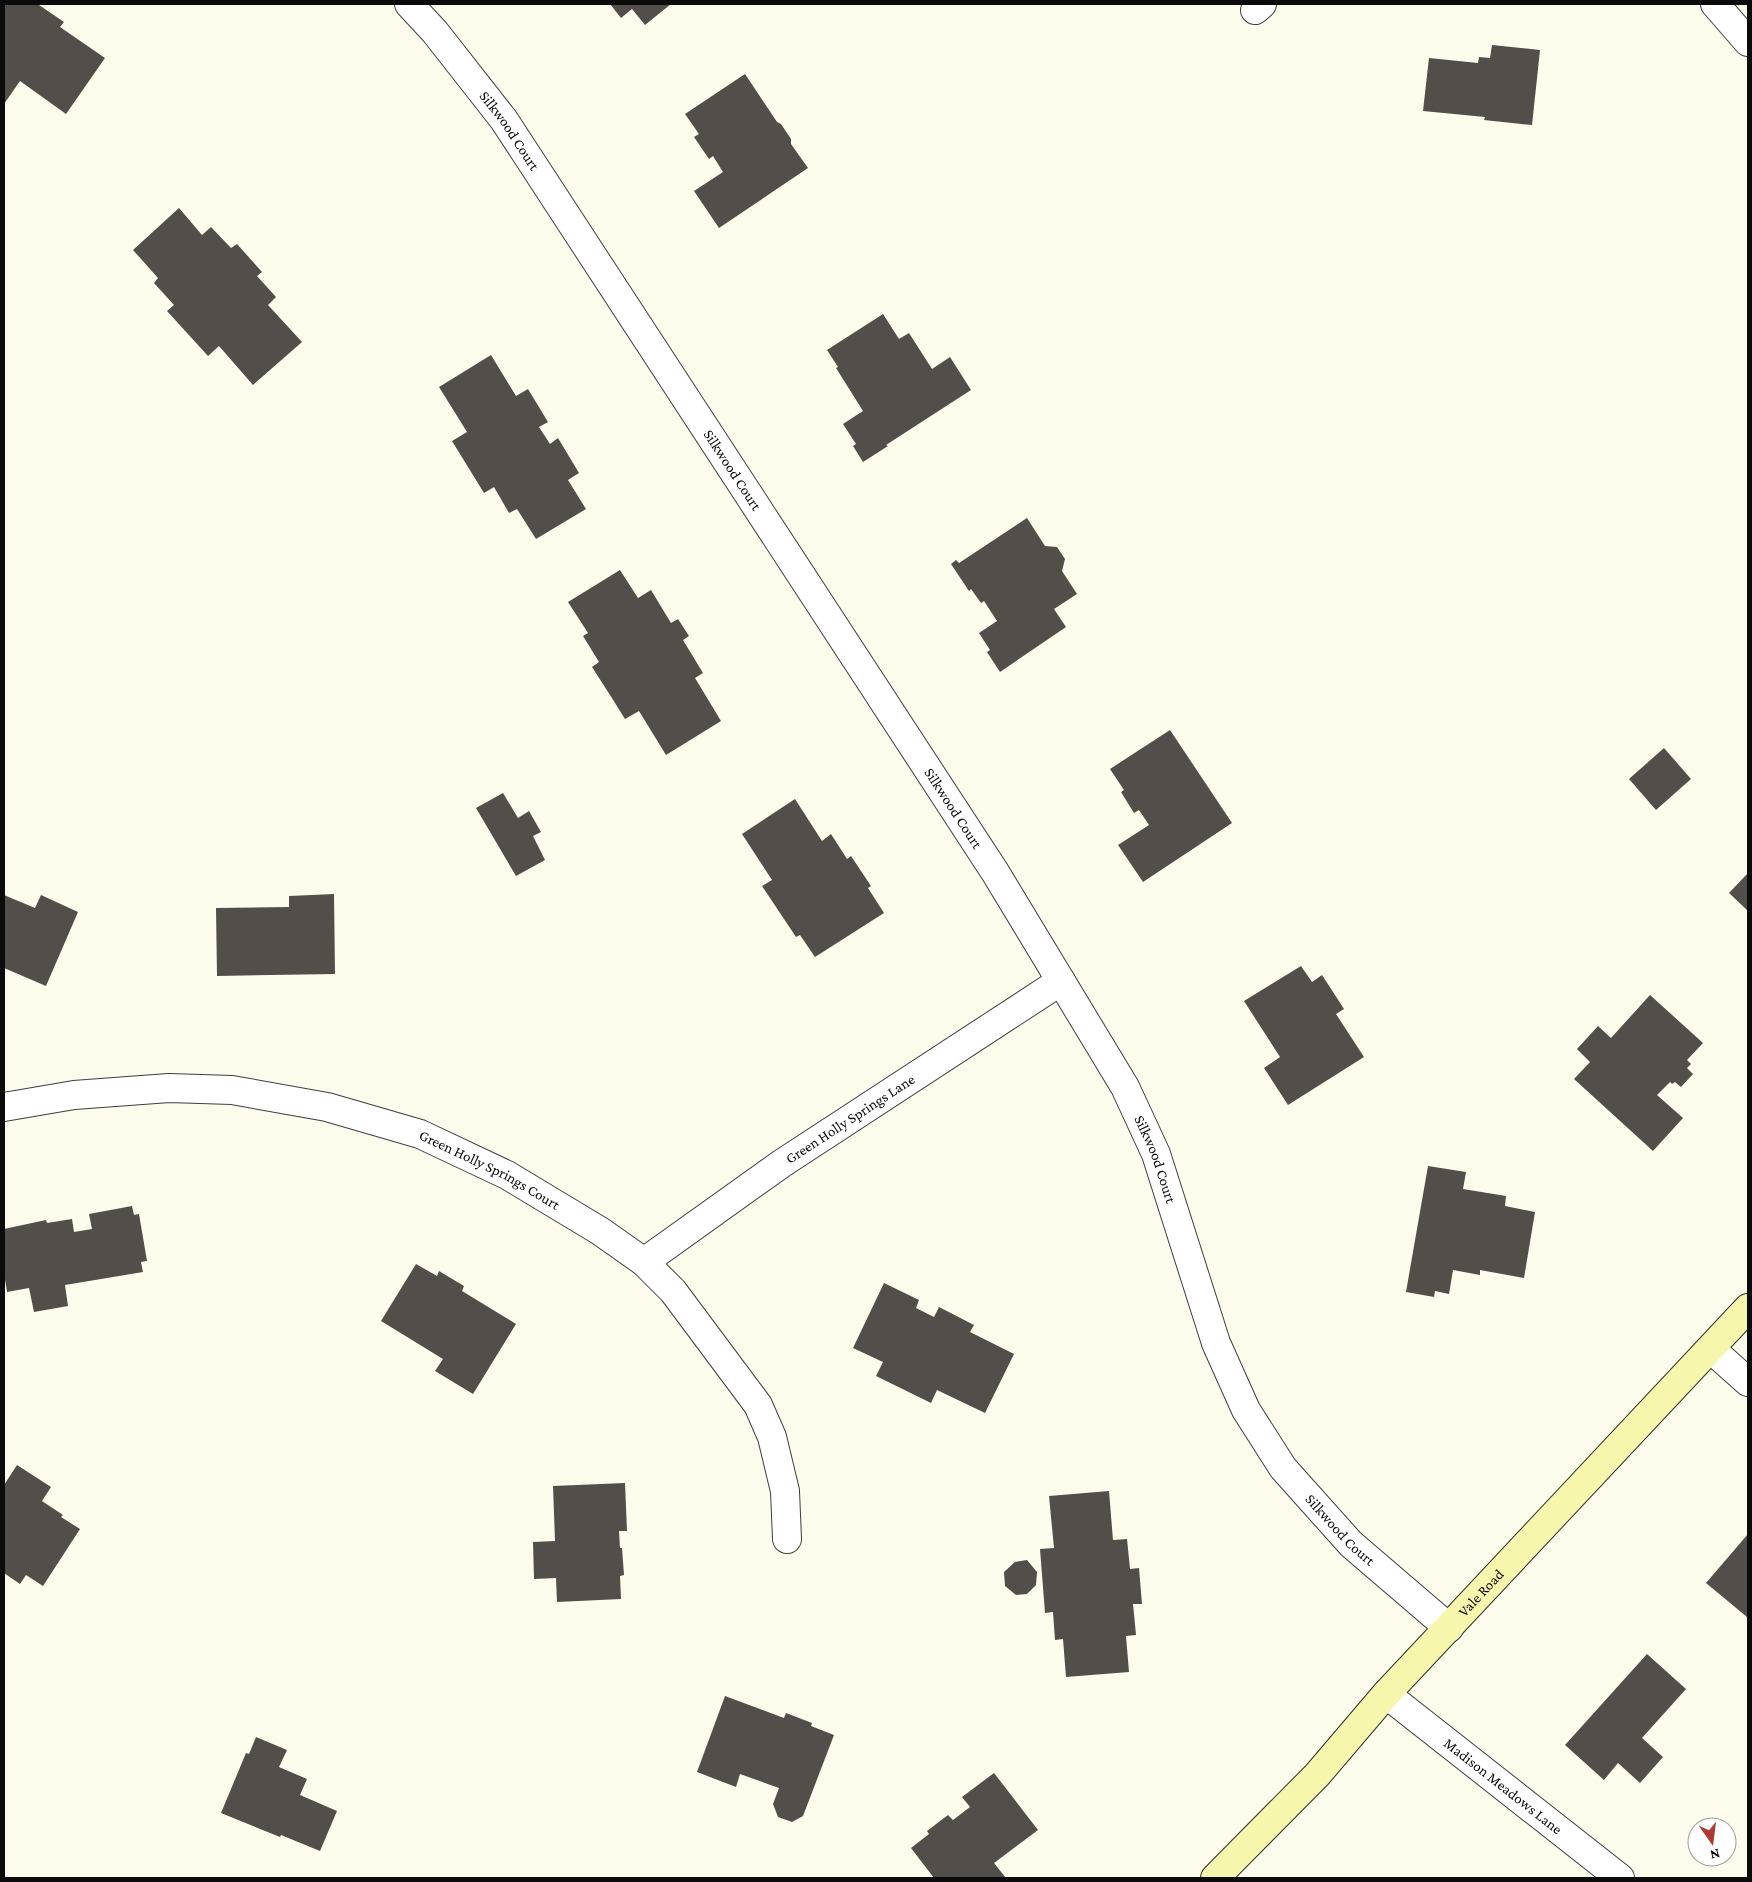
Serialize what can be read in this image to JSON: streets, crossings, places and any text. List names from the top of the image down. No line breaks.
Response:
{"streets":{"main road":["Vale Road"],"street":["Silkwood Court","Green Holly Springs Lane","Green Holly Springs Court","Madison Meadows Lane"]},"crossings":[["Silkwood Court","Green Holly Springs Lane"],["Silkwood Court","Vale Road"],["Green Holly Springs Lane","Green Holly Springs Court"],["Vale Road","Madison Meadows Lane"]],"north":"bottom"}
